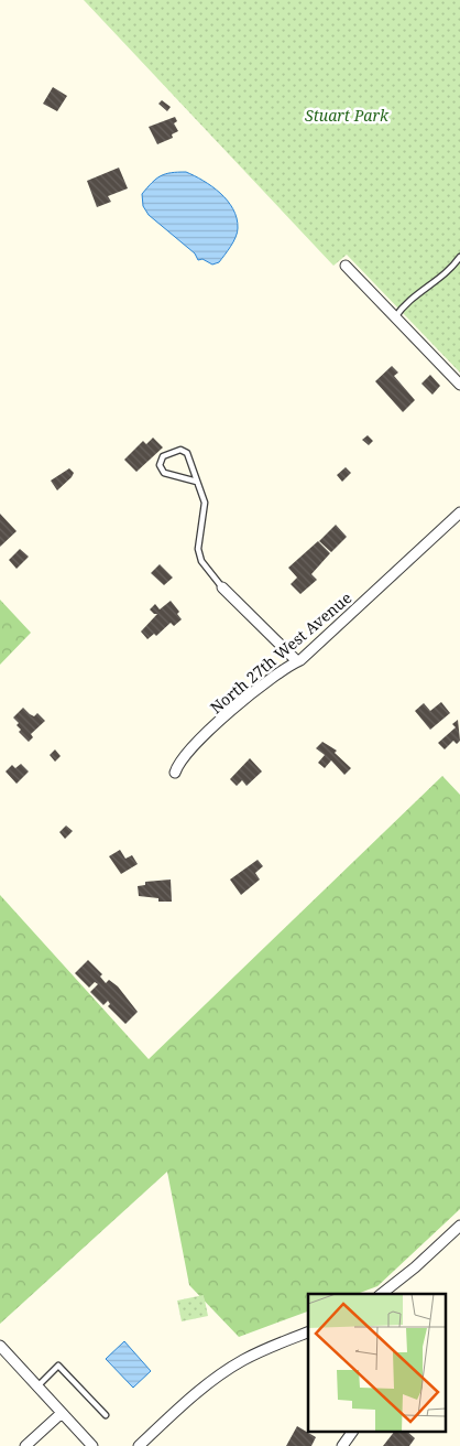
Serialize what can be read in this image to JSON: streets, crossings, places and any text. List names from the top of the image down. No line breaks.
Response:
{"streets":{"street":["North 27th West Avenue"]},"parks":["Stuart Park"]}
